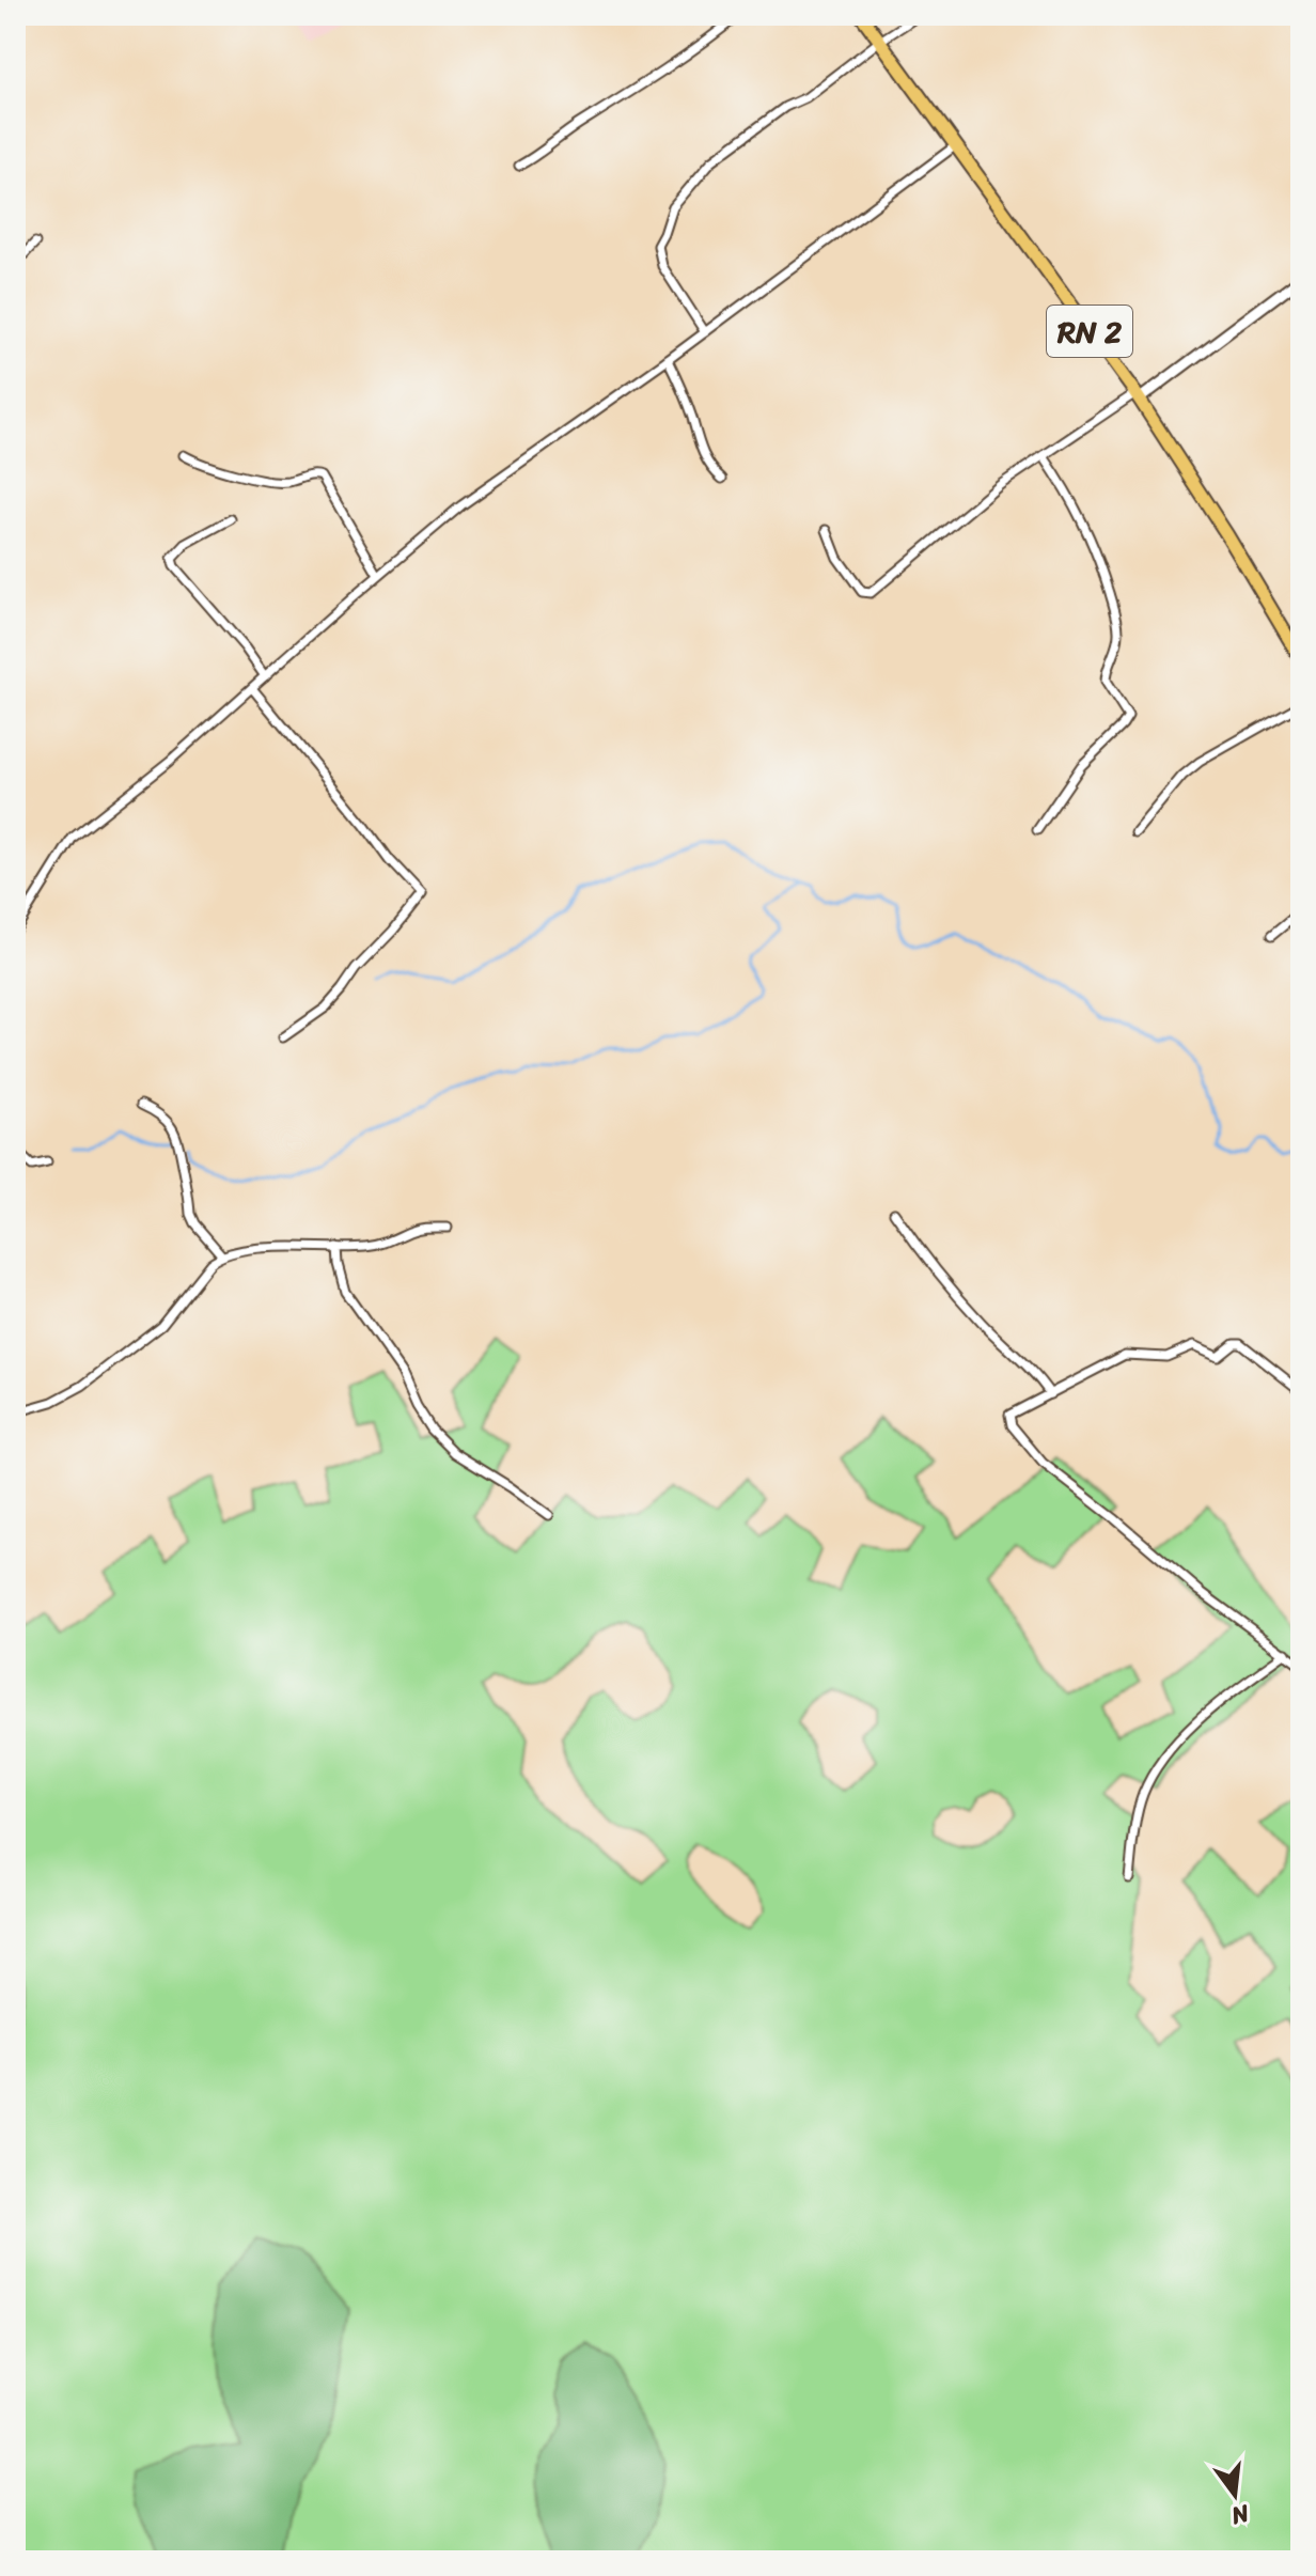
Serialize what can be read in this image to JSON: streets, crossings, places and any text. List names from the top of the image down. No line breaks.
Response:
{"streets":{"main road":["RN 2"]},"north":"bottom"}
